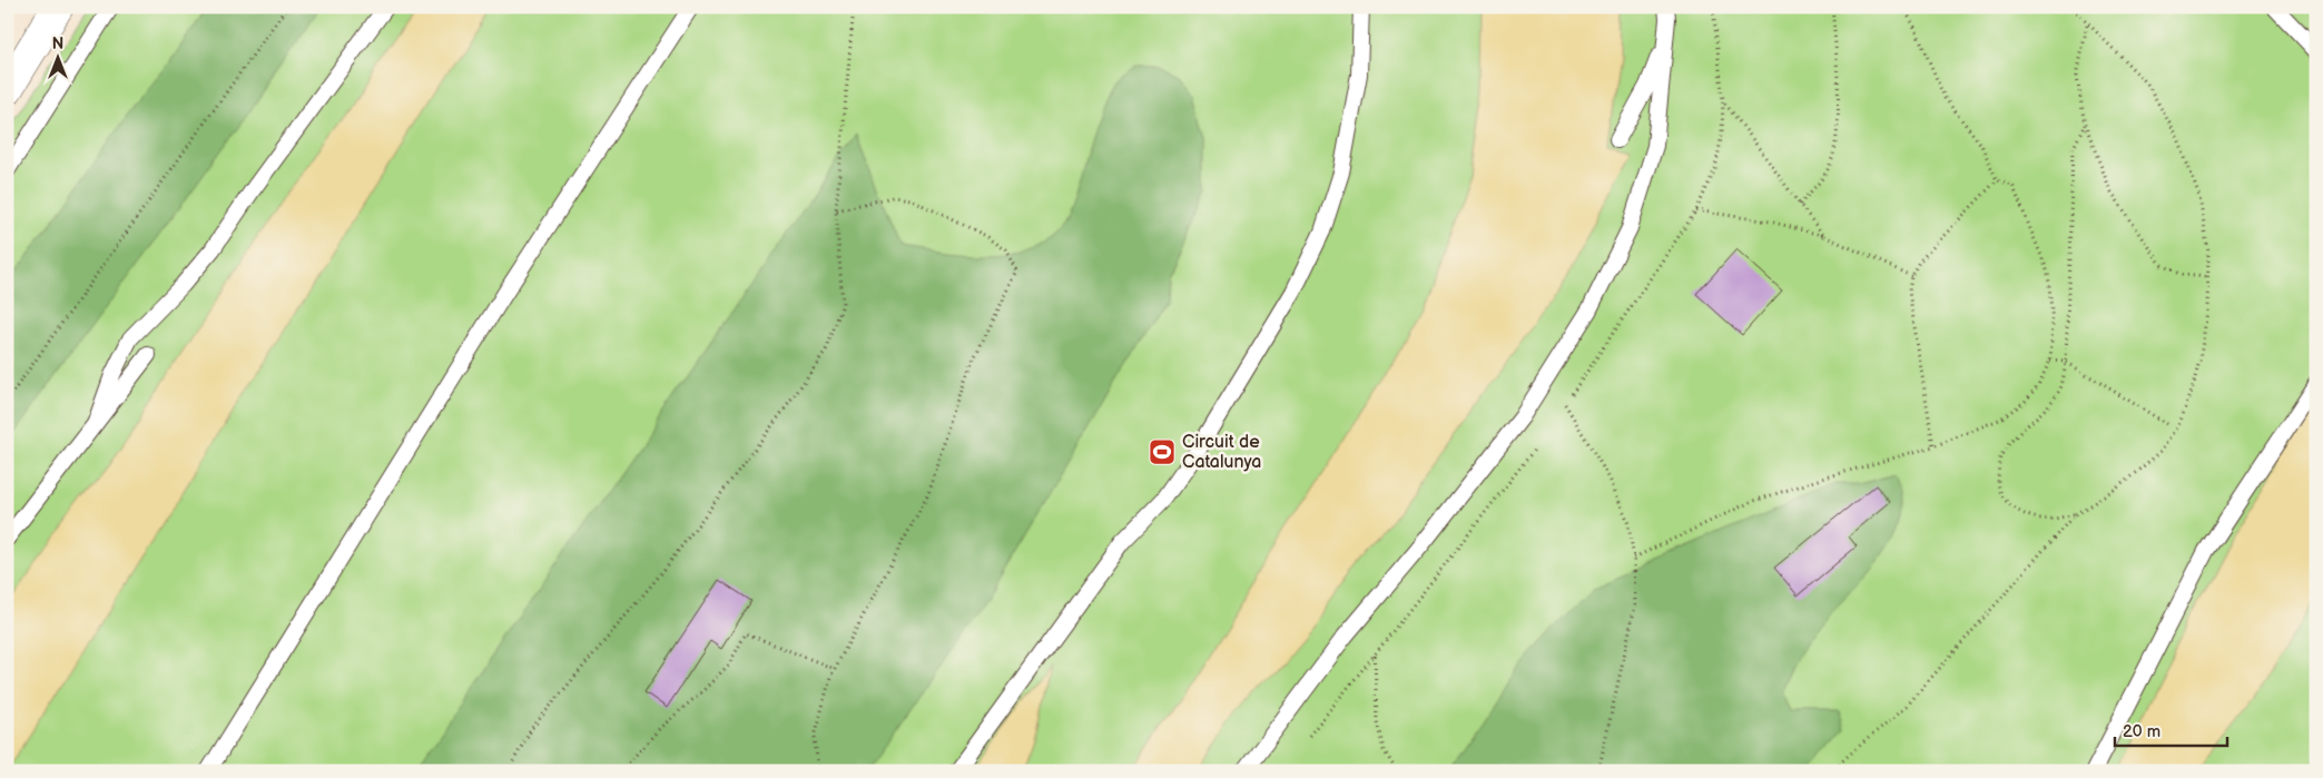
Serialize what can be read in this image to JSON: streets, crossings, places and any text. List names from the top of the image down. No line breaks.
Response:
{"places":{"sports":["Circuit de Catalunya"]},"scale_bar":"20 m","north":"top"}
